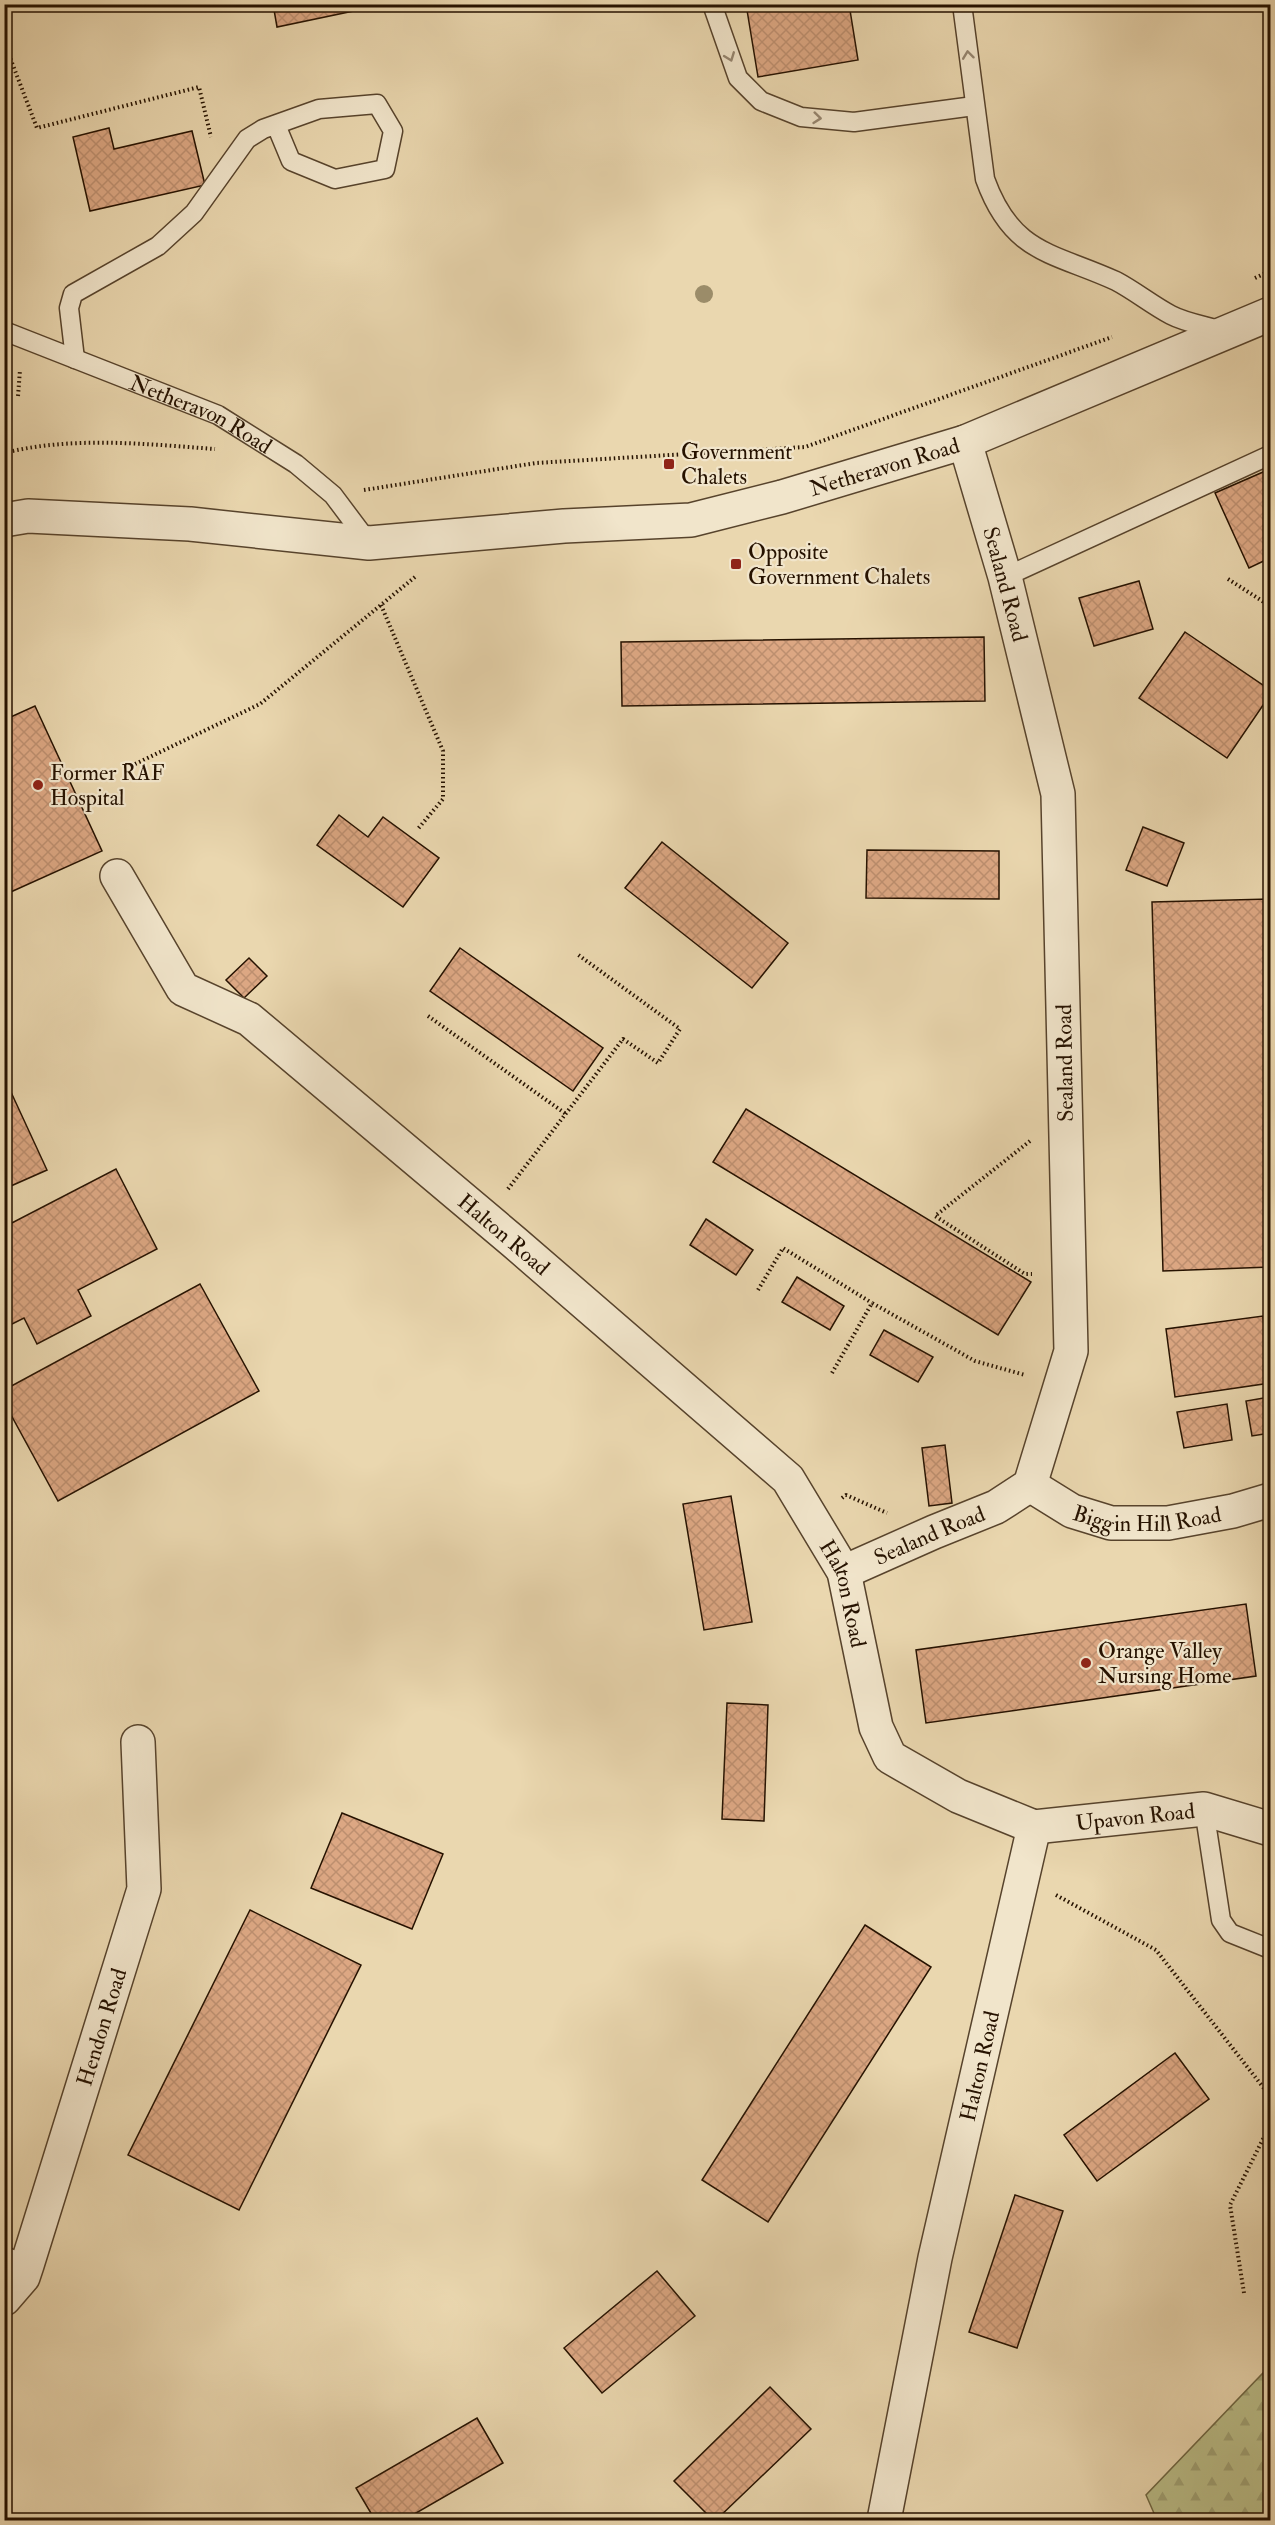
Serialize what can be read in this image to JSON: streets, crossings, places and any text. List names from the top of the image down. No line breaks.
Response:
{"streets":{"street":["Netheravon Road","Sealand Road","Halton Road","Biggin Hill Road","Upavon Road","Hendon Road"]},"crossings":[["Netheravon Road","Sealand Road"],["Sealand Road","Halton Road"],["Sealand Road","Biggin Hill Road"],["Halton Road","Upavon Road"]],"places":{"transit":["Government Chalets","Opposite Government Chalets"],"other":["Former RAF Hospital","Orange Valley Nursing Home"]}}
